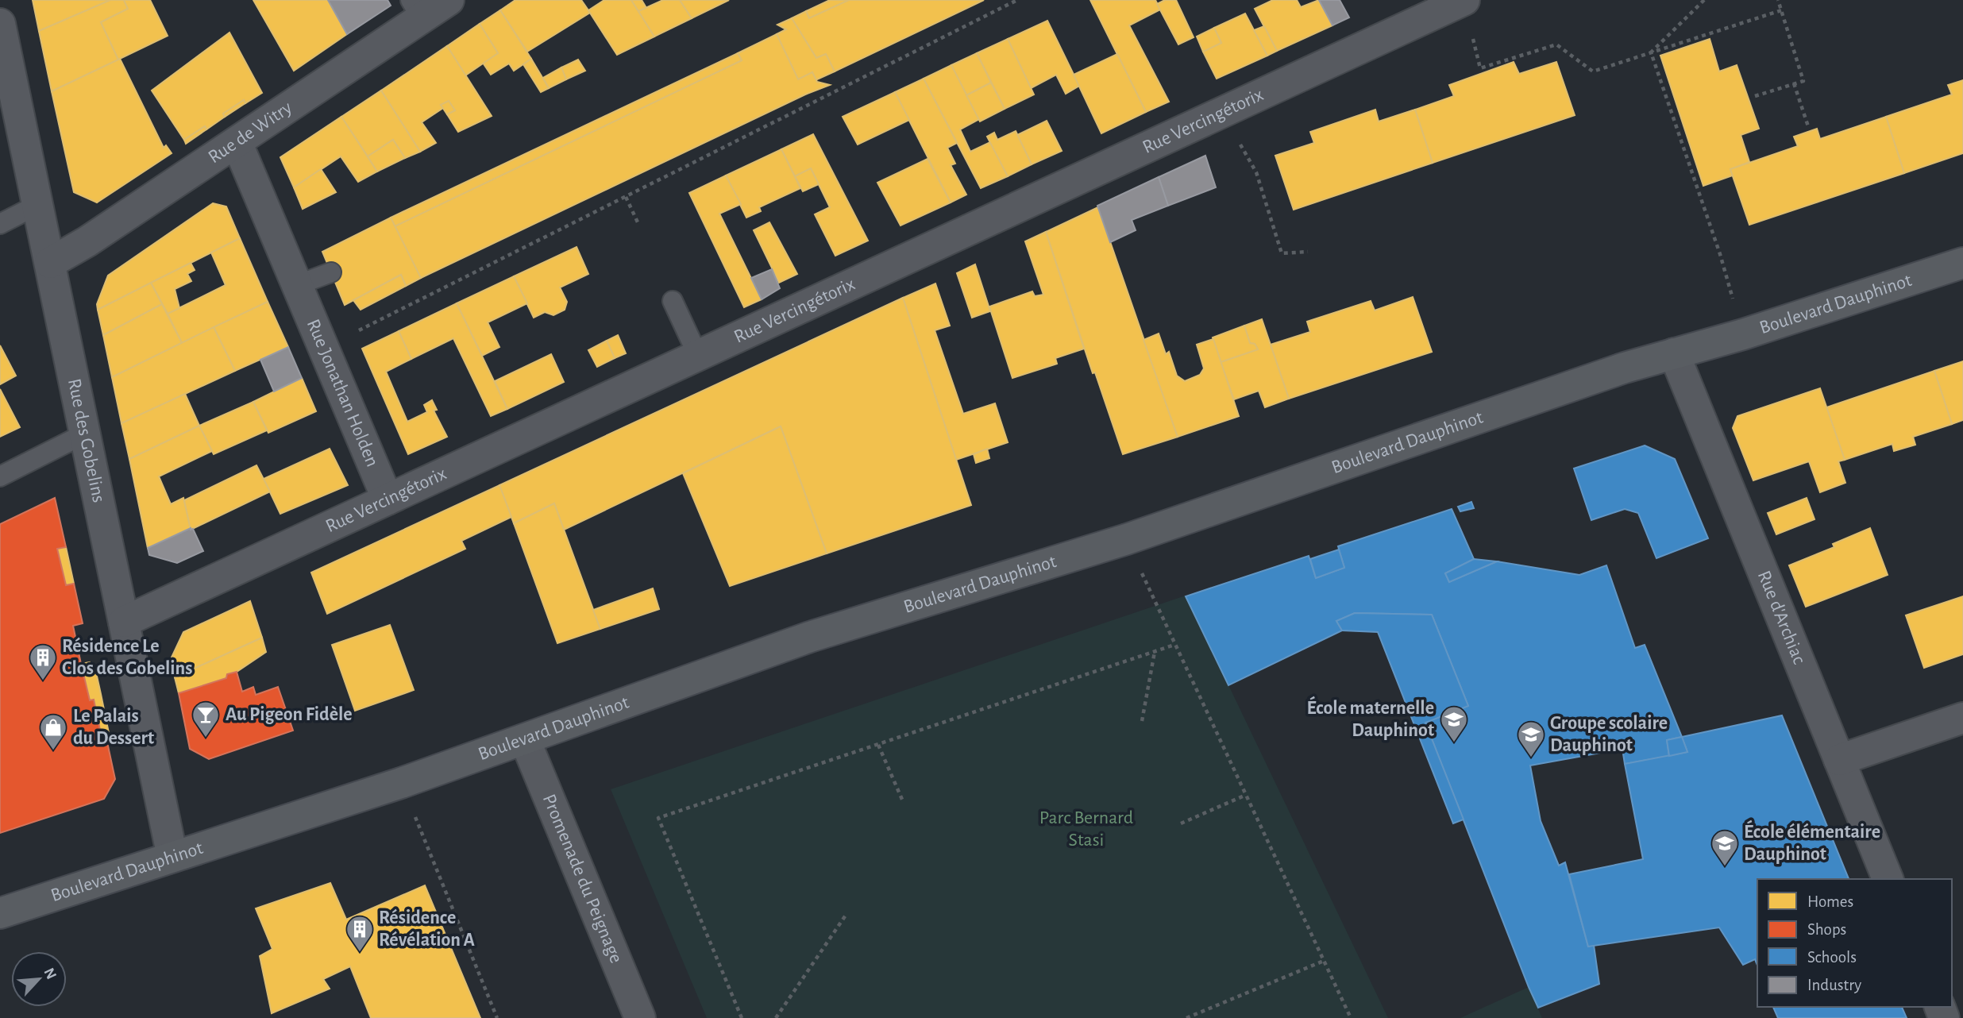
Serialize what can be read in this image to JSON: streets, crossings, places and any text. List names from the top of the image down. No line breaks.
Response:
{"streets":{"main road":["Boulevard Dauphinot"],"street":["Rue Vercingétorix","Rue de Witry","Rue Jonathan Holden","Rue des Gobelins","Rue d'Archiac","Promenade du Peignage"]},"crossings":[["Rue Vercingétorix","Rue Jonathan Holden"],["Rue Vercingétorix","Rue des Gobelins"],["Rue de Witry","Rue Jonathan Holden"],["Rue de Witry","Rue des Gobelins"],["Boulevard Dauphinot","Rue des Gobelins"],["Boulevard Dauphinot","Rue d'Archiac"],["Boulevard Dauphinot","Promenade du Peignage"]],"parks":["Parc Bernard Stasi"],"places":{"building":["Résidence Le Clos des Gobelins","Résidence Révélation A"],"bar":["Au Pigeon Fidèle"],"school or university":["École maternelle Dauphinot","Groupe scolaire Dauphinot","École élémentaire Dauphinot"],"shop":["Le Palais du Dessert"]},"legend":["Homes","Shops","Schools","Industry"],"north":"top right"}
